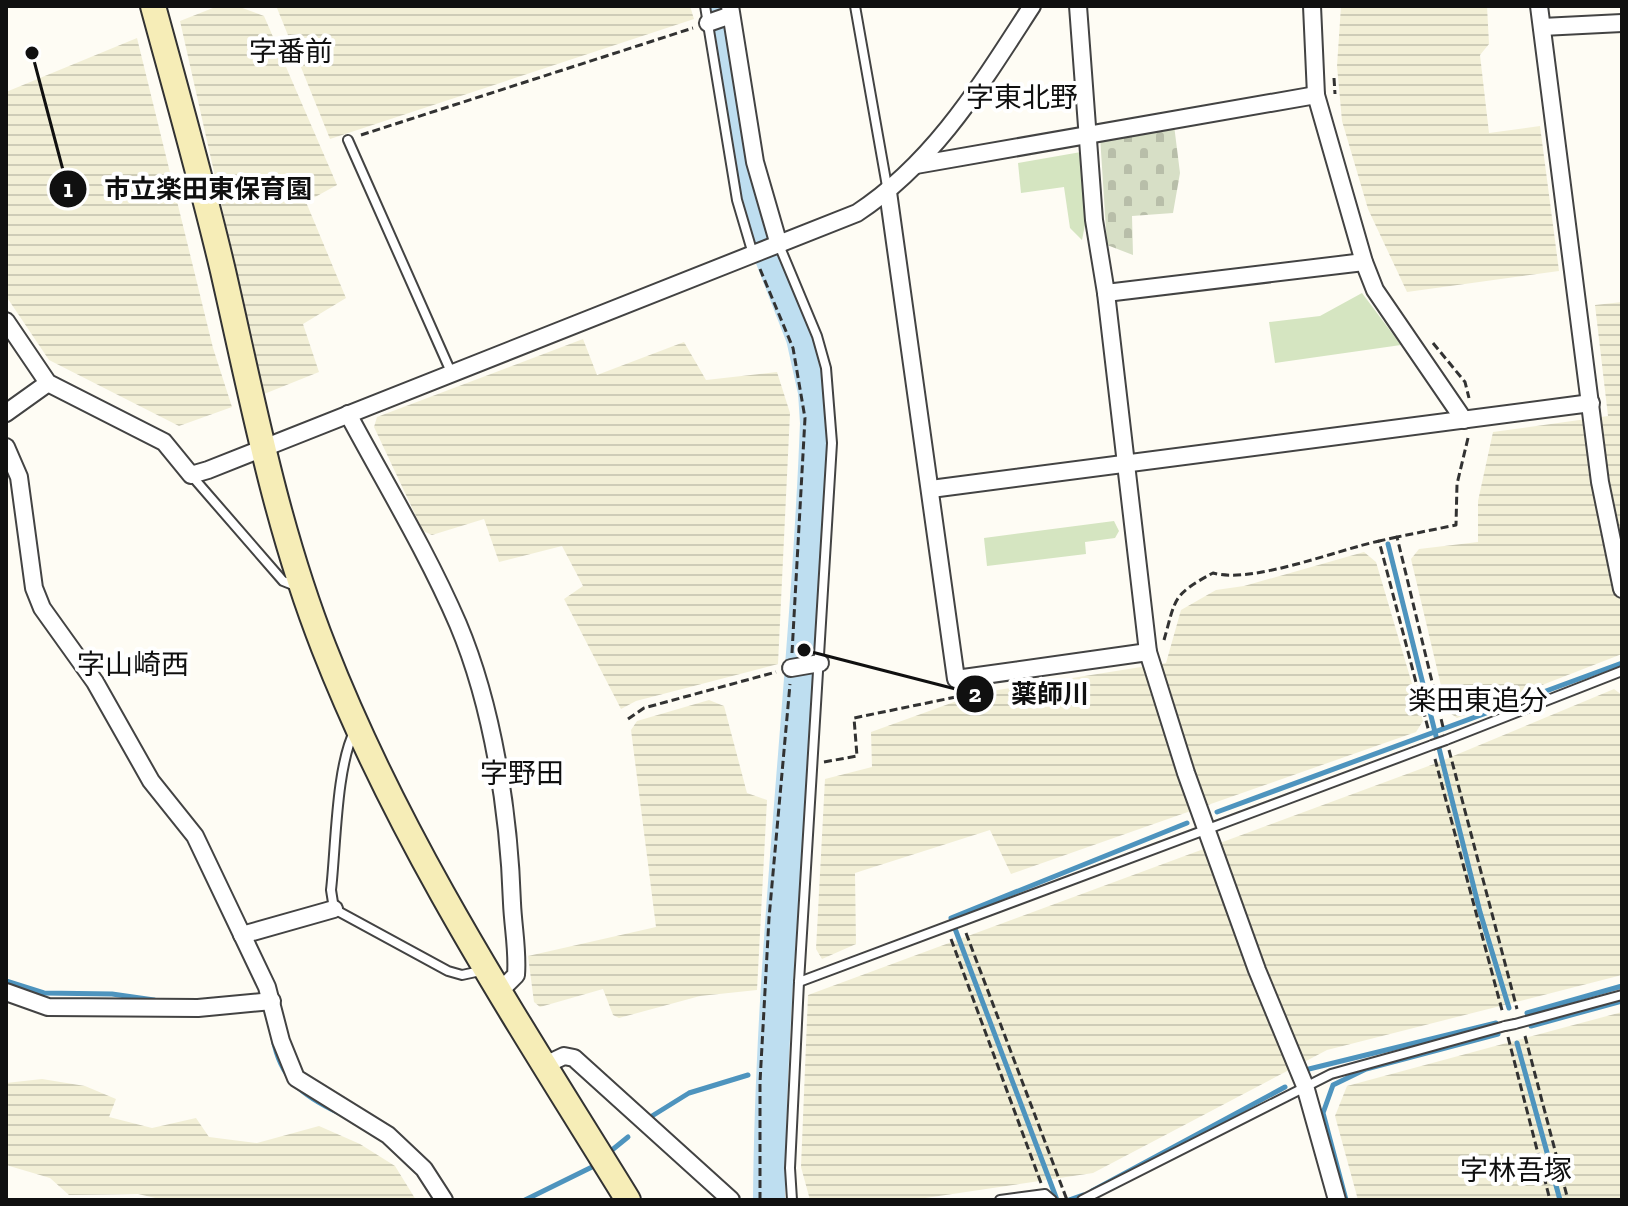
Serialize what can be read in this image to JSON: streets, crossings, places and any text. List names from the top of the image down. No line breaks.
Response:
{"districts":["字番前","字東北野","字山崎西","楽田東追分","字野田","字林吾塚"],"places":["市立楽田東保育園","薬師川"]}
